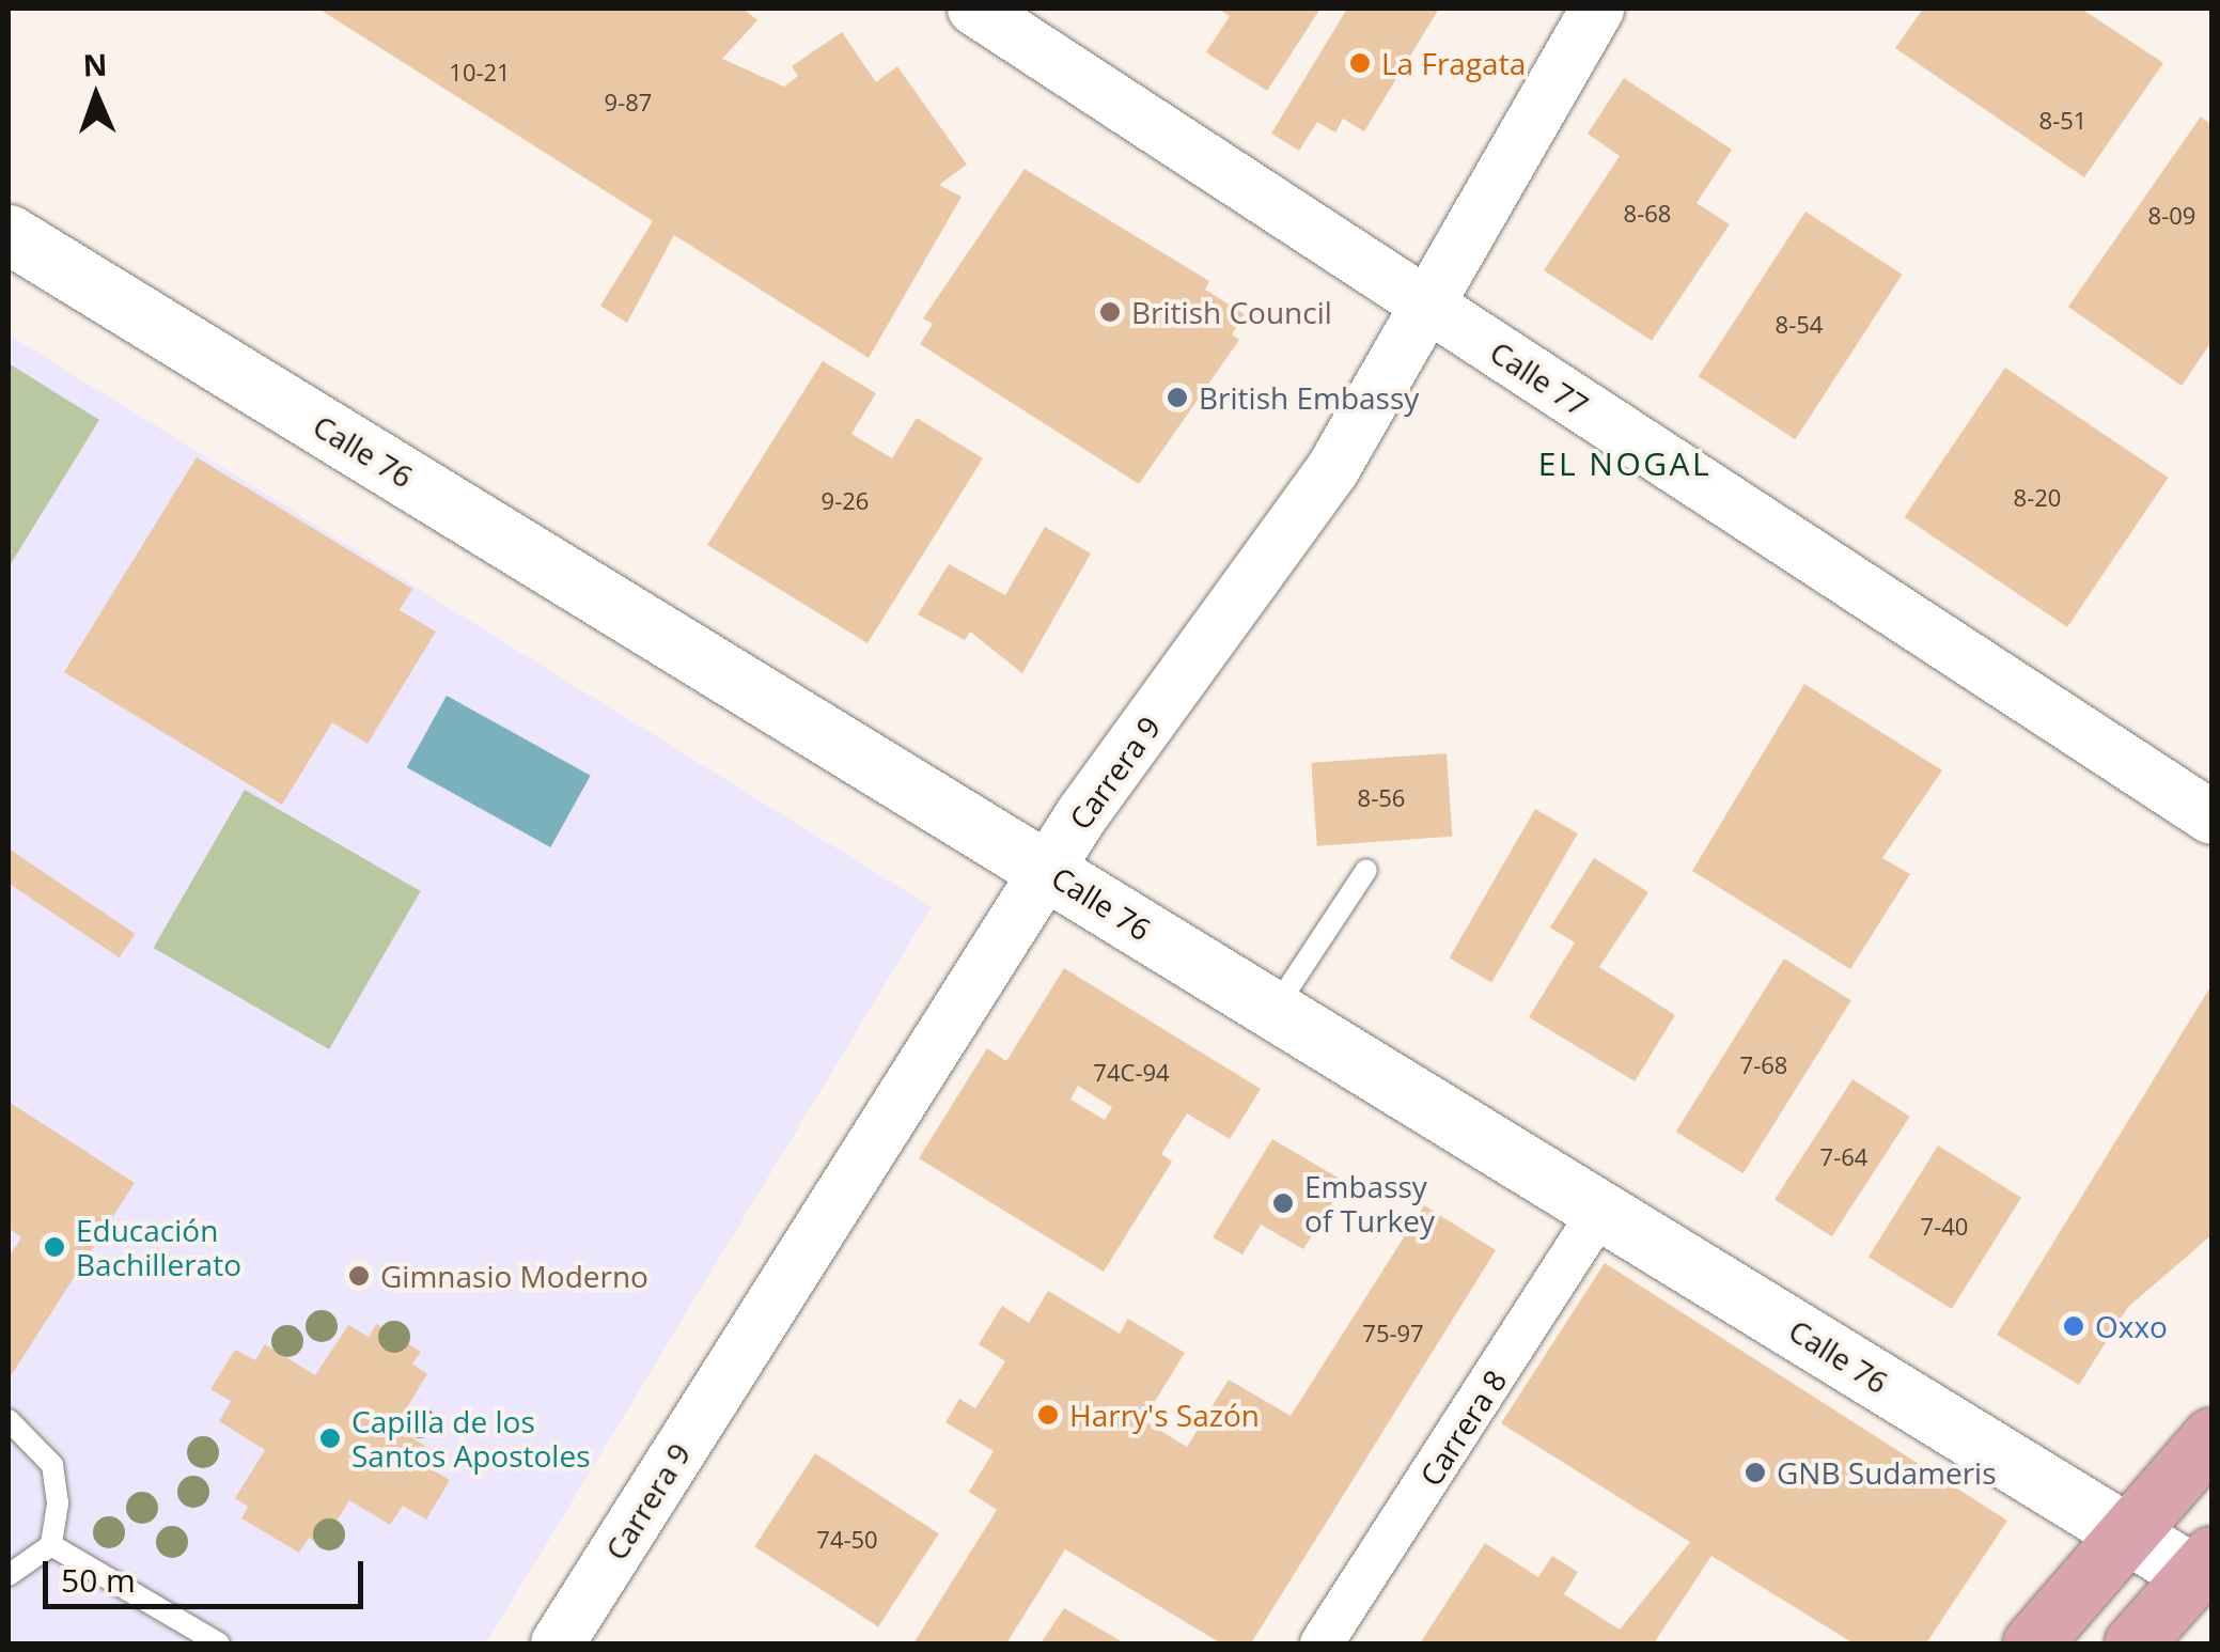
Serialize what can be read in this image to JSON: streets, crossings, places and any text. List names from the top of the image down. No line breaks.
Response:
{"streets":{"main road":["Calle 76"],"street":["Calle 77","Carrera 9","Carrera 8"]},"crossings":[["Calle 77","Carrera 9"],["Calle 76","Carrera 9"],["Calle 76","Carrera 8"]],"districts":["EL NOGAL"],"places":["La Fragata","British Council","British Embassy","Embassy of Turkey","Educación Bachillerato","Gimnasio Moderno","Oxxo","Harry's Sazón","Capilla de los Santos Apostoles","GNB Sudameris"],"house_numbers":["10-21","9-87","8-51","8-68","8-09","8-54","8-20","9-26","8-56","7-68","74C-94","7-64","7-40","75-97","74-50"],"scale_bar":"50 m","north":"top"}
